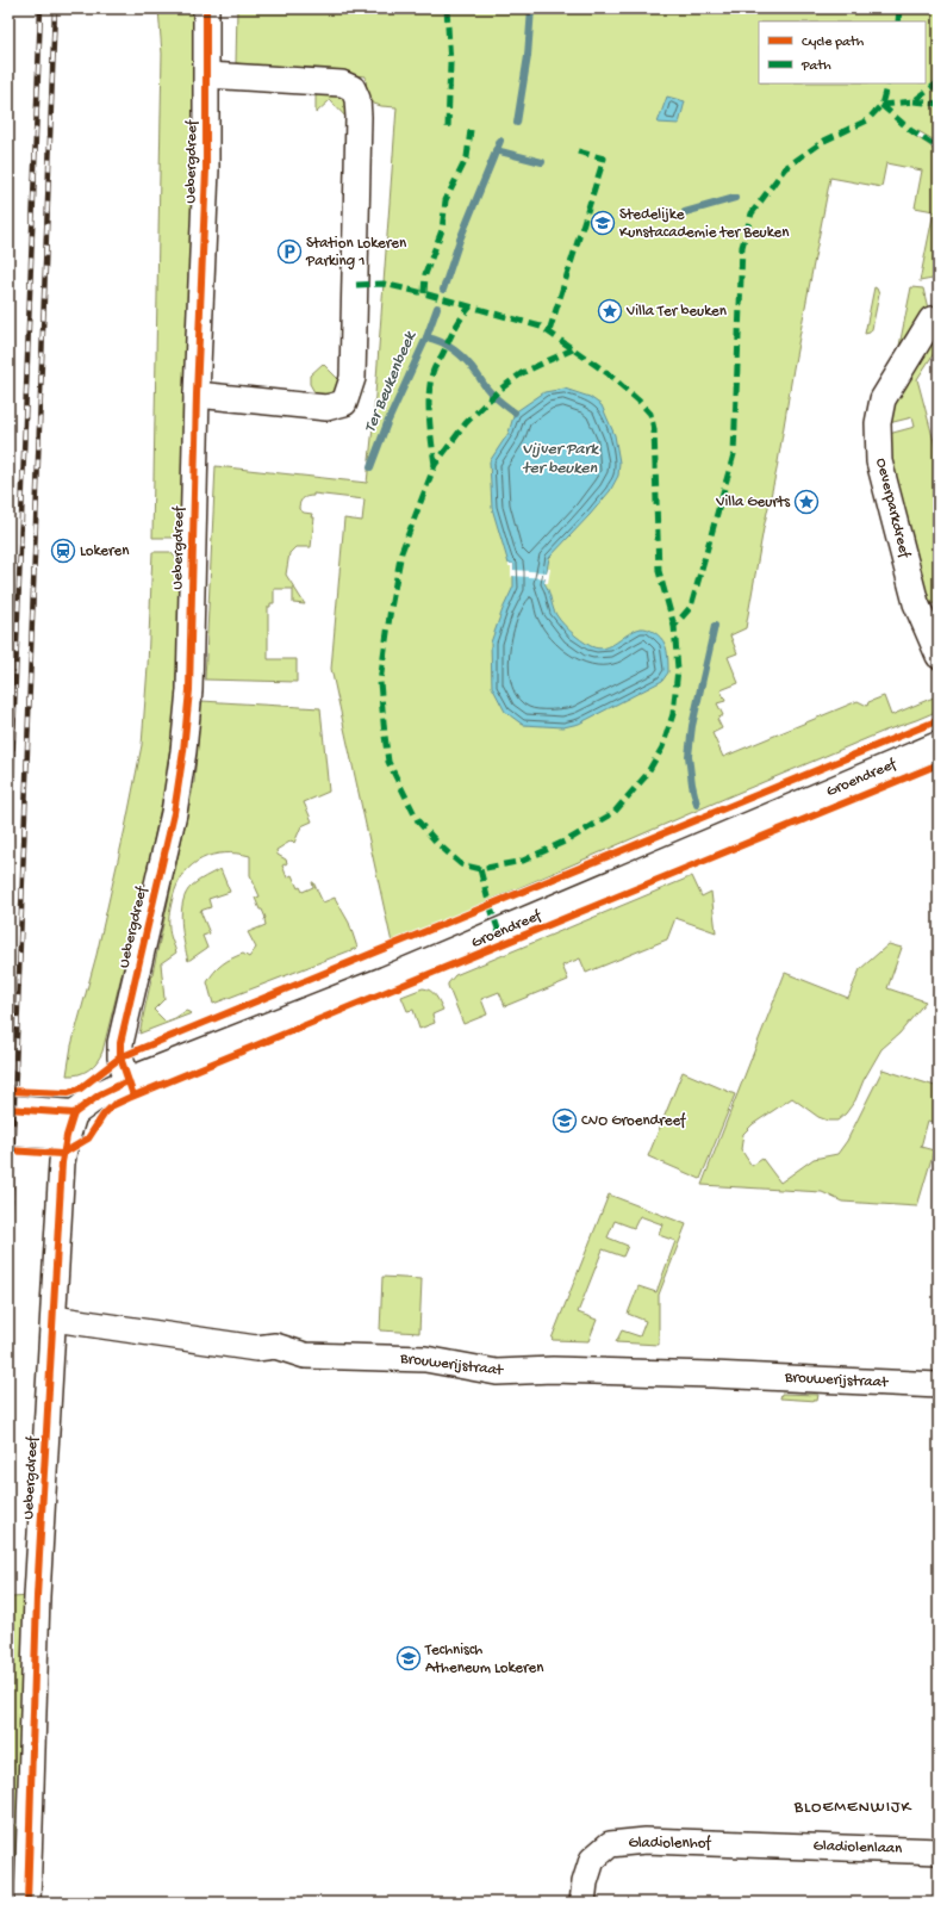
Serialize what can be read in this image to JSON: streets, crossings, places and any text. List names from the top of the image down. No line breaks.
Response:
{"streets":{"street":["Uebergdreef","Oeverparkdreef","Groendreef","Brouwerijstraat","Gladiolenhof","Gladiolenlaan"]},"crossings":[["Uebergdreef","Groendreef"],["Uebergdreef","Brouwerijstraat"],["Gladiolenhof","Gladiolenlaan"]],"districts":["BLOEMENWIJK"],"water":["Ter Beukenbeek","Vijver Park ter beuken"],"places":{"school or university":["Stedelijke Kunstacademie ter Beuken","CVO Groendreef","Technisch Atheneum Lokeren"],"parking":["Station Lokeren Parking 1"],"place":["Villa Ter beuken","Villa Geurts"],"station":["Lokeren"]},"legend":["Cycle path","Path"]}
